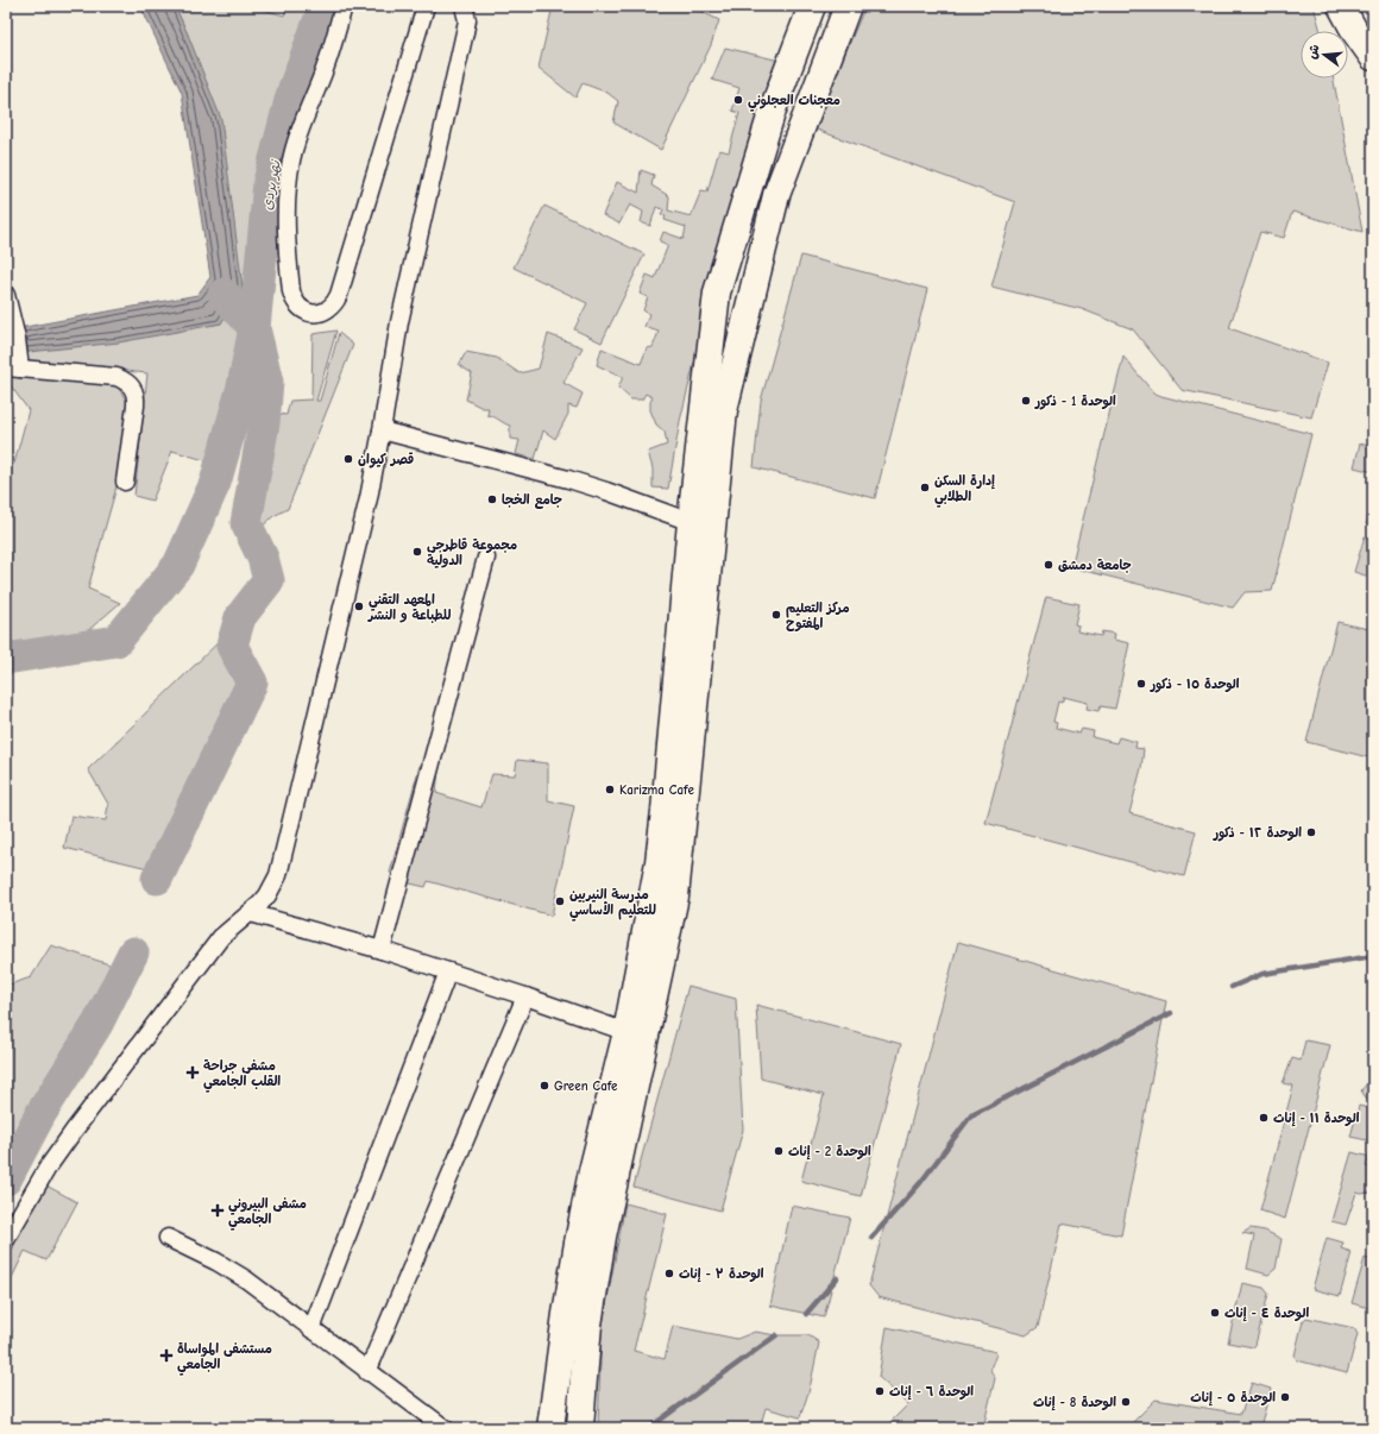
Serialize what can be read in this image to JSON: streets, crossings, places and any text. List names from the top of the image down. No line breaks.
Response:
{"water":["نهر بردى"],"places":{"other":["معجنات العجلوني","الوحدة 1 - ذكور","قصر كيوان","إدارة السكن الطلابي","جامع الخجا","مجموعة قاطرجي الدولية","جامعة دمشق","المعهد التقني للطباعة و النشر","مركز التعليم المفتوح","الوحدة ١٥ - ذكور","Karizma Cafe","الوحدة ١٢ - ذكور","مدرسة النيربين للتعليم الأساسي","Green Cafe","الوحدة ١١ - إناث","الوحدة 2 - إناث","الوحدة ٣ - إناث","الوحدة ٤ - إناث","الوحدة ٦ - إناث","الوحدة ٥ - إناث","الوحدة 8 - إناث"],"health":["مشفى جراحة القلب الجامعي","مشفى البيروني الجامعي","مستشفى المواساة الجامعي"]},"north":"left"}
